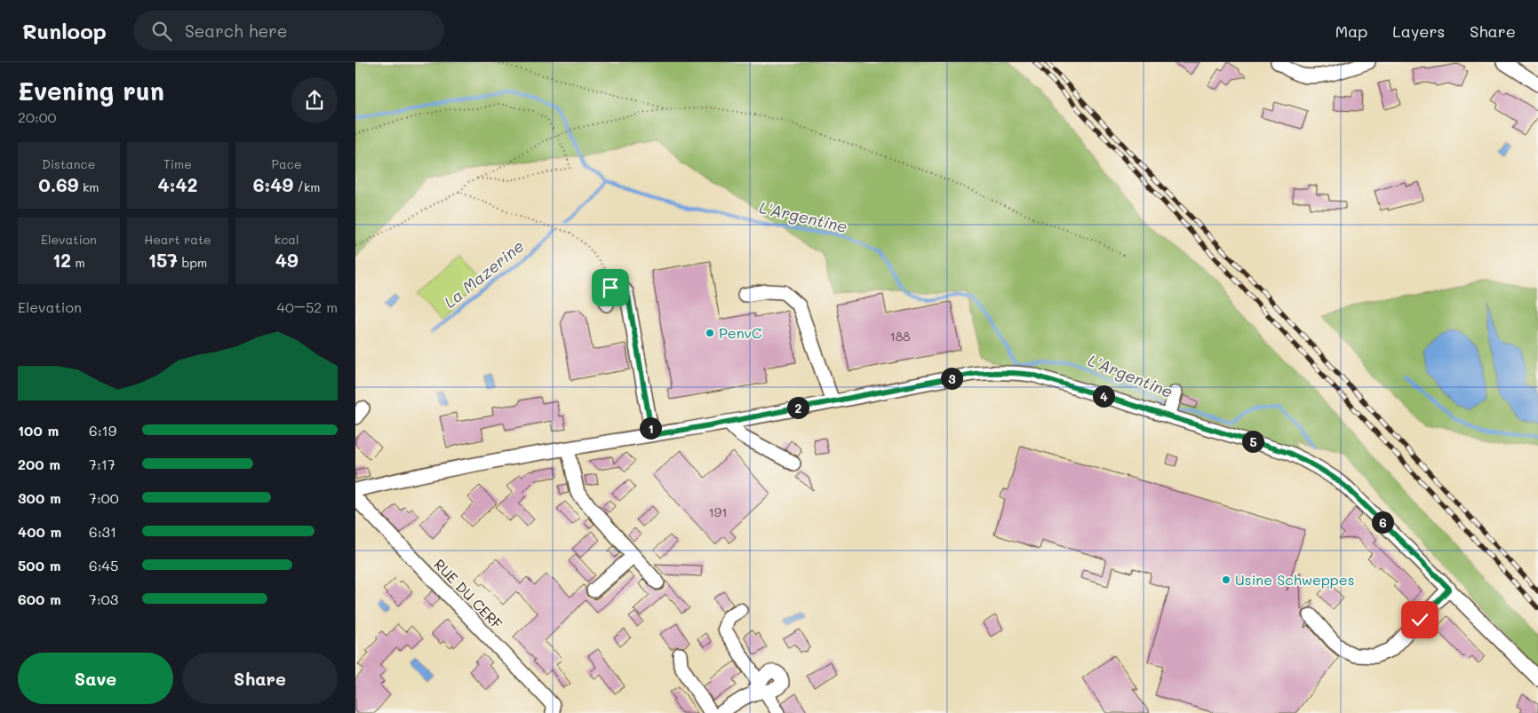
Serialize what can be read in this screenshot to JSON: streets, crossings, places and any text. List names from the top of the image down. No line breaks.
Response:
{"streets":{"street":["RUE DU CERF"]},"water":["L'Argentine","La Mazerine"],"places":["PenvC","Usine Schweppes"],"house_numbers":["188","191"],"page":{"header":"Runloop","search":"Search here","nav":["Map","Layers","Share"],"heading":["Evening run","20:00"],"stats":[["Distance","0.69 km"],["Time","4:42"],["Pace","6:49 /km"],["Elevation","12 m"],["Heart rate","157 bpm"],["kcal","49"]],"chart":["Elevation","40–52 m"],"pins":["3","4","2","1","5","6"],"list":[{"name":"100 m","note":"6:19"},{"name":"200 m","note":"7:17"},{"name":"300 m","note":"7:00"},{"name":"400 m","note":"6:31"},{"name":"500 m","note":"6:45"},{"name":"600 m","note":"7:03"}],"buttons":["Save","Share"]}}
